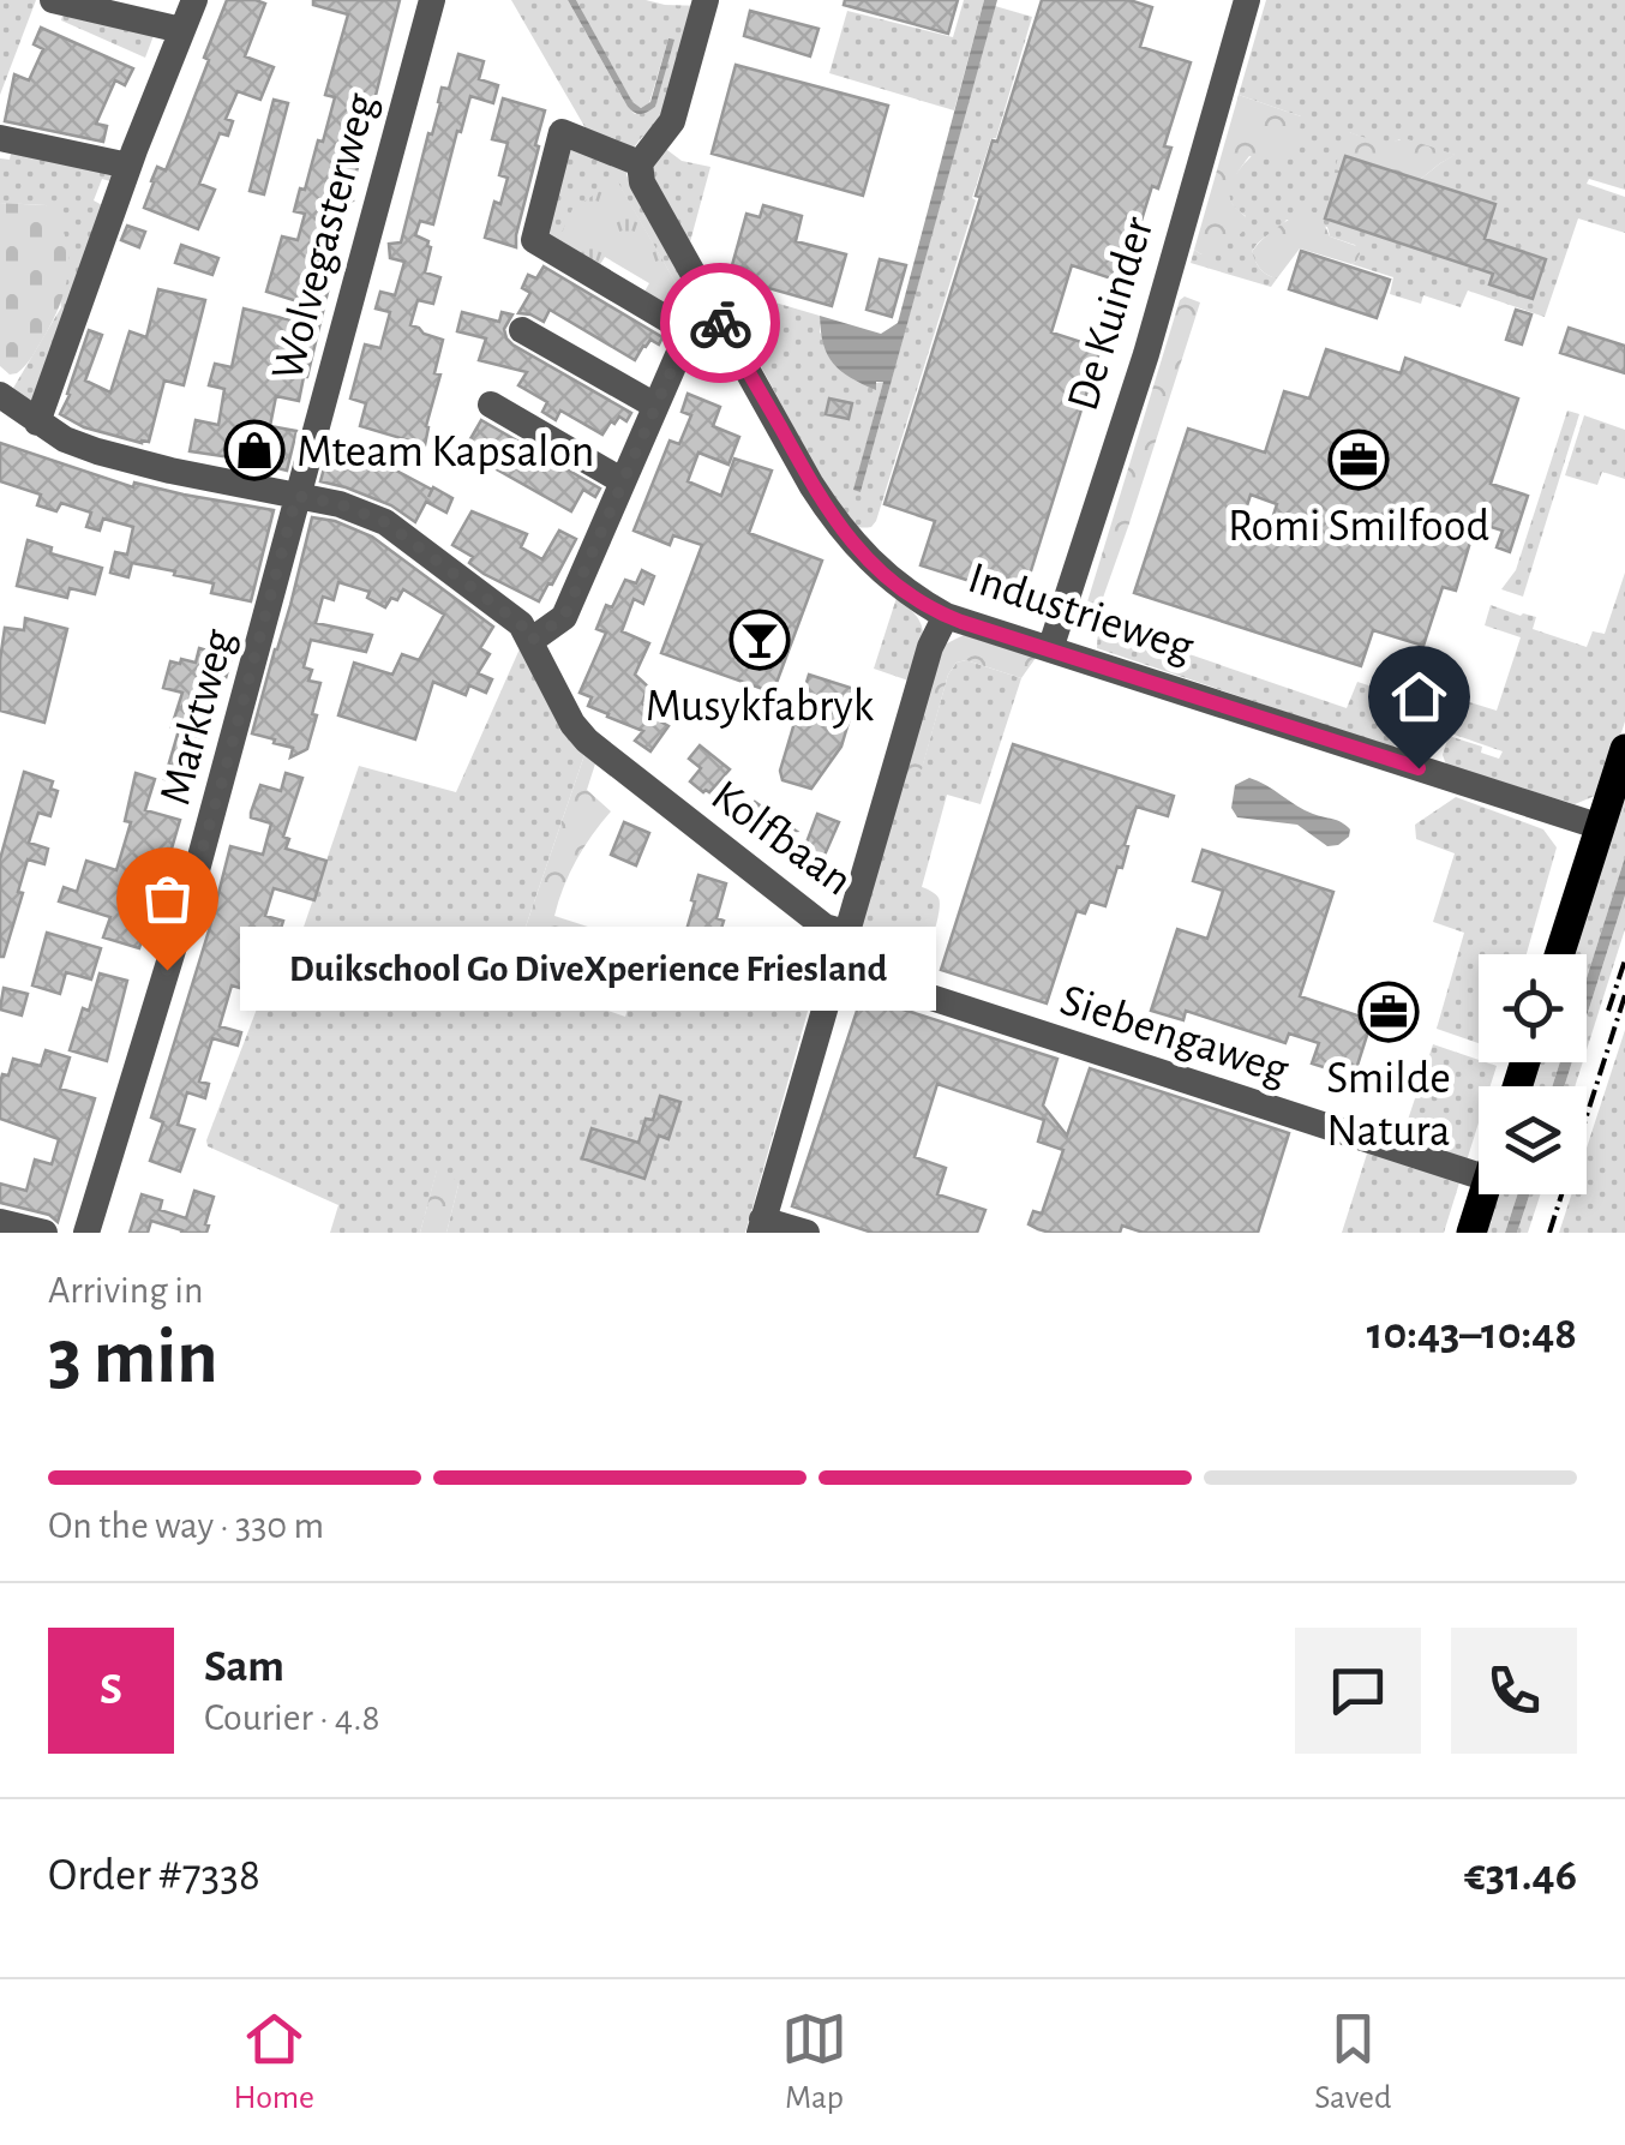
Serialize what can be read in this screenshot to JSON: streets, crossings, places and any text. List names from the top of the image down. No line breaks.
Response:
{"streets":{"street":["Wolvegasterweg","De Kuinder","Industrieweg","Marktweg","Kolfbaan","Siebengaweg"]},"crossings":[["Wolvegasterweg","Marktweg"],["Wolvegasterweg","Kolfbaan"],["De Kuinder","Industrieweg"],["Marktweg","Kolfbaan"]],"places":{"shop":["Mteam Kapsalon"],"office":["Romi Smilfood","Smilde Natura"],"bar":["Musykfabryk"],"other":["Duikschool Go DiveXperience Friesland"]},"page":{"bubble":"Duikschool Go DiveXperience Friesland","heading":["3 min","Arriving in","10:43–10:48"],"panel":["Sam","Courier · 4.8","Order #7338","€31.46"],"bar":"On the way · 330 m","round":"S","tabs":["Home","Map","Saved"]}}
